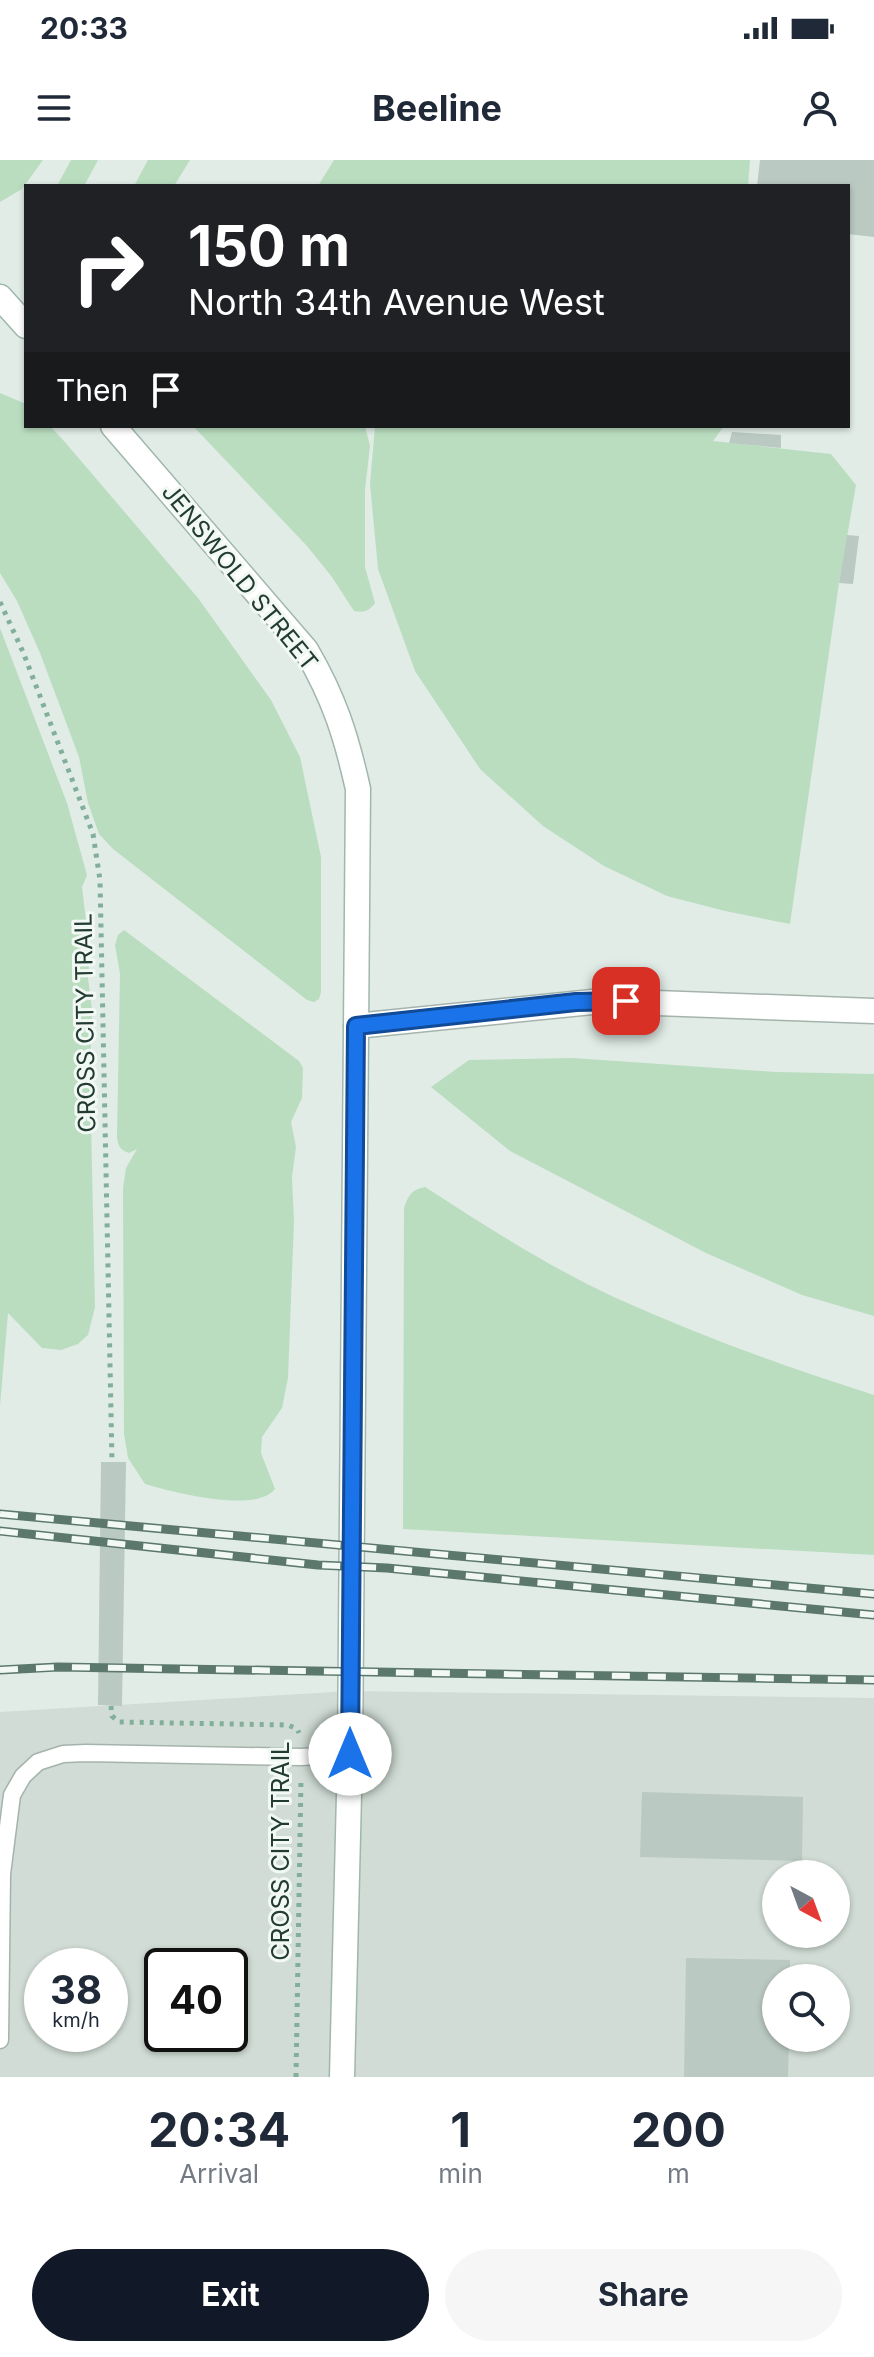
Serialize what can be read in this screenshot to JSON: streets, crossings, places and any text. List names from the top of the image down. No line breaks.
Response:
{"streets":{"street":["JENSWOLD STREET"],"path":["CROSS CITY TRAIL"]},"north":"bottom right","page":{"status":"20:33","header":"Beeline","turn":["150 m","North 34th Avenue West"],"then":"Then","speed":"38 km/h","limit":"40","eta":["20:34","Arrival","1","min","200","m"],"buttons":["Exit","Share"]}}
